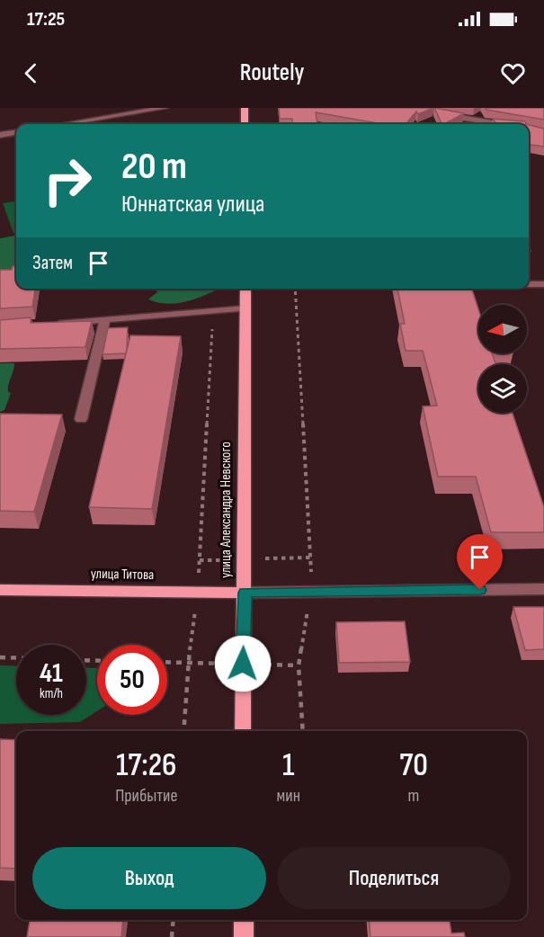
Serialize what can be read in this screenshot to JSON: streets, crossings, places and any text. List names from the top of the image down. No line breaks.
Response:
{"streets":{"main road":["улица Александра Невского","улица Титова"]},"crossings":[["улица Александра Невского","улица Титова"]],"north":"left","page":{"status":"17:25","header":"Routely","turn":["20 m","Юннатская улица"],"then":"Затем","speed":"41 km/h","limit":"50","eta":["17:26","Прибытие","1","мин","70","m"],"buttons":["Выход","Поделиться"]}}
